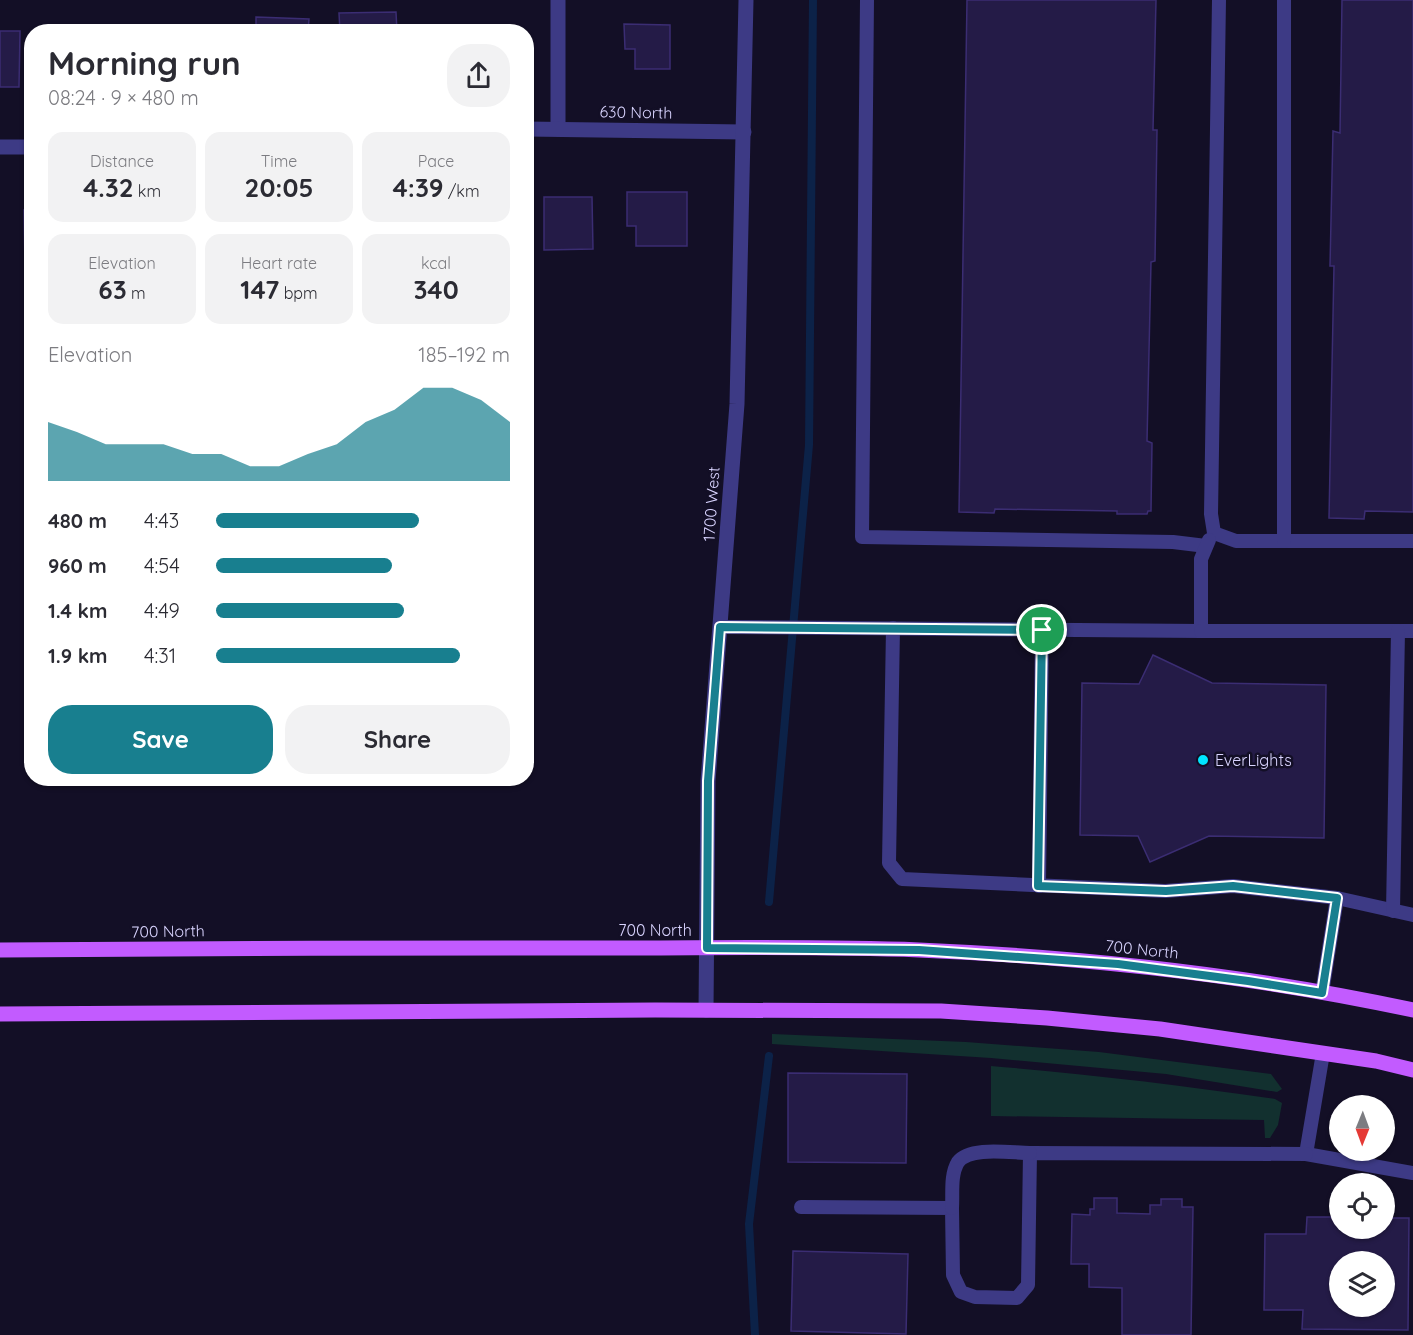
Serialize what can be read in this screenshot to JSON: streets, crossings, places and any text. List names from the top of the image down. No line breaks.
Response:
{"streets":{"main road":["700 North"],"street":["630 North","1700 West"]},"crossings":[["630 North","1700 West"],["1700 West","700 North"]],"places":["EverLights"],"north":"bottom","page":{"heading":["Morning run","08:24 · 9 × 480 m"],"stats":[["Distance","4.32 km"],["Time","20:05"],["Pace","4:39 /km"],["Elevation","63 m"],["Heart rate","147 bpm"],["kcal","340"]],"chart":["Elevation","185–192 m"],"list":[{"name":"480 m","note":"4:43"},{"name":"960 m","note":"4:54"},{"name":"1.4 km","note":"4:49"},{"name":"1.9 km","note":"4:31"}],"buttons":["Save","Share"]}}
